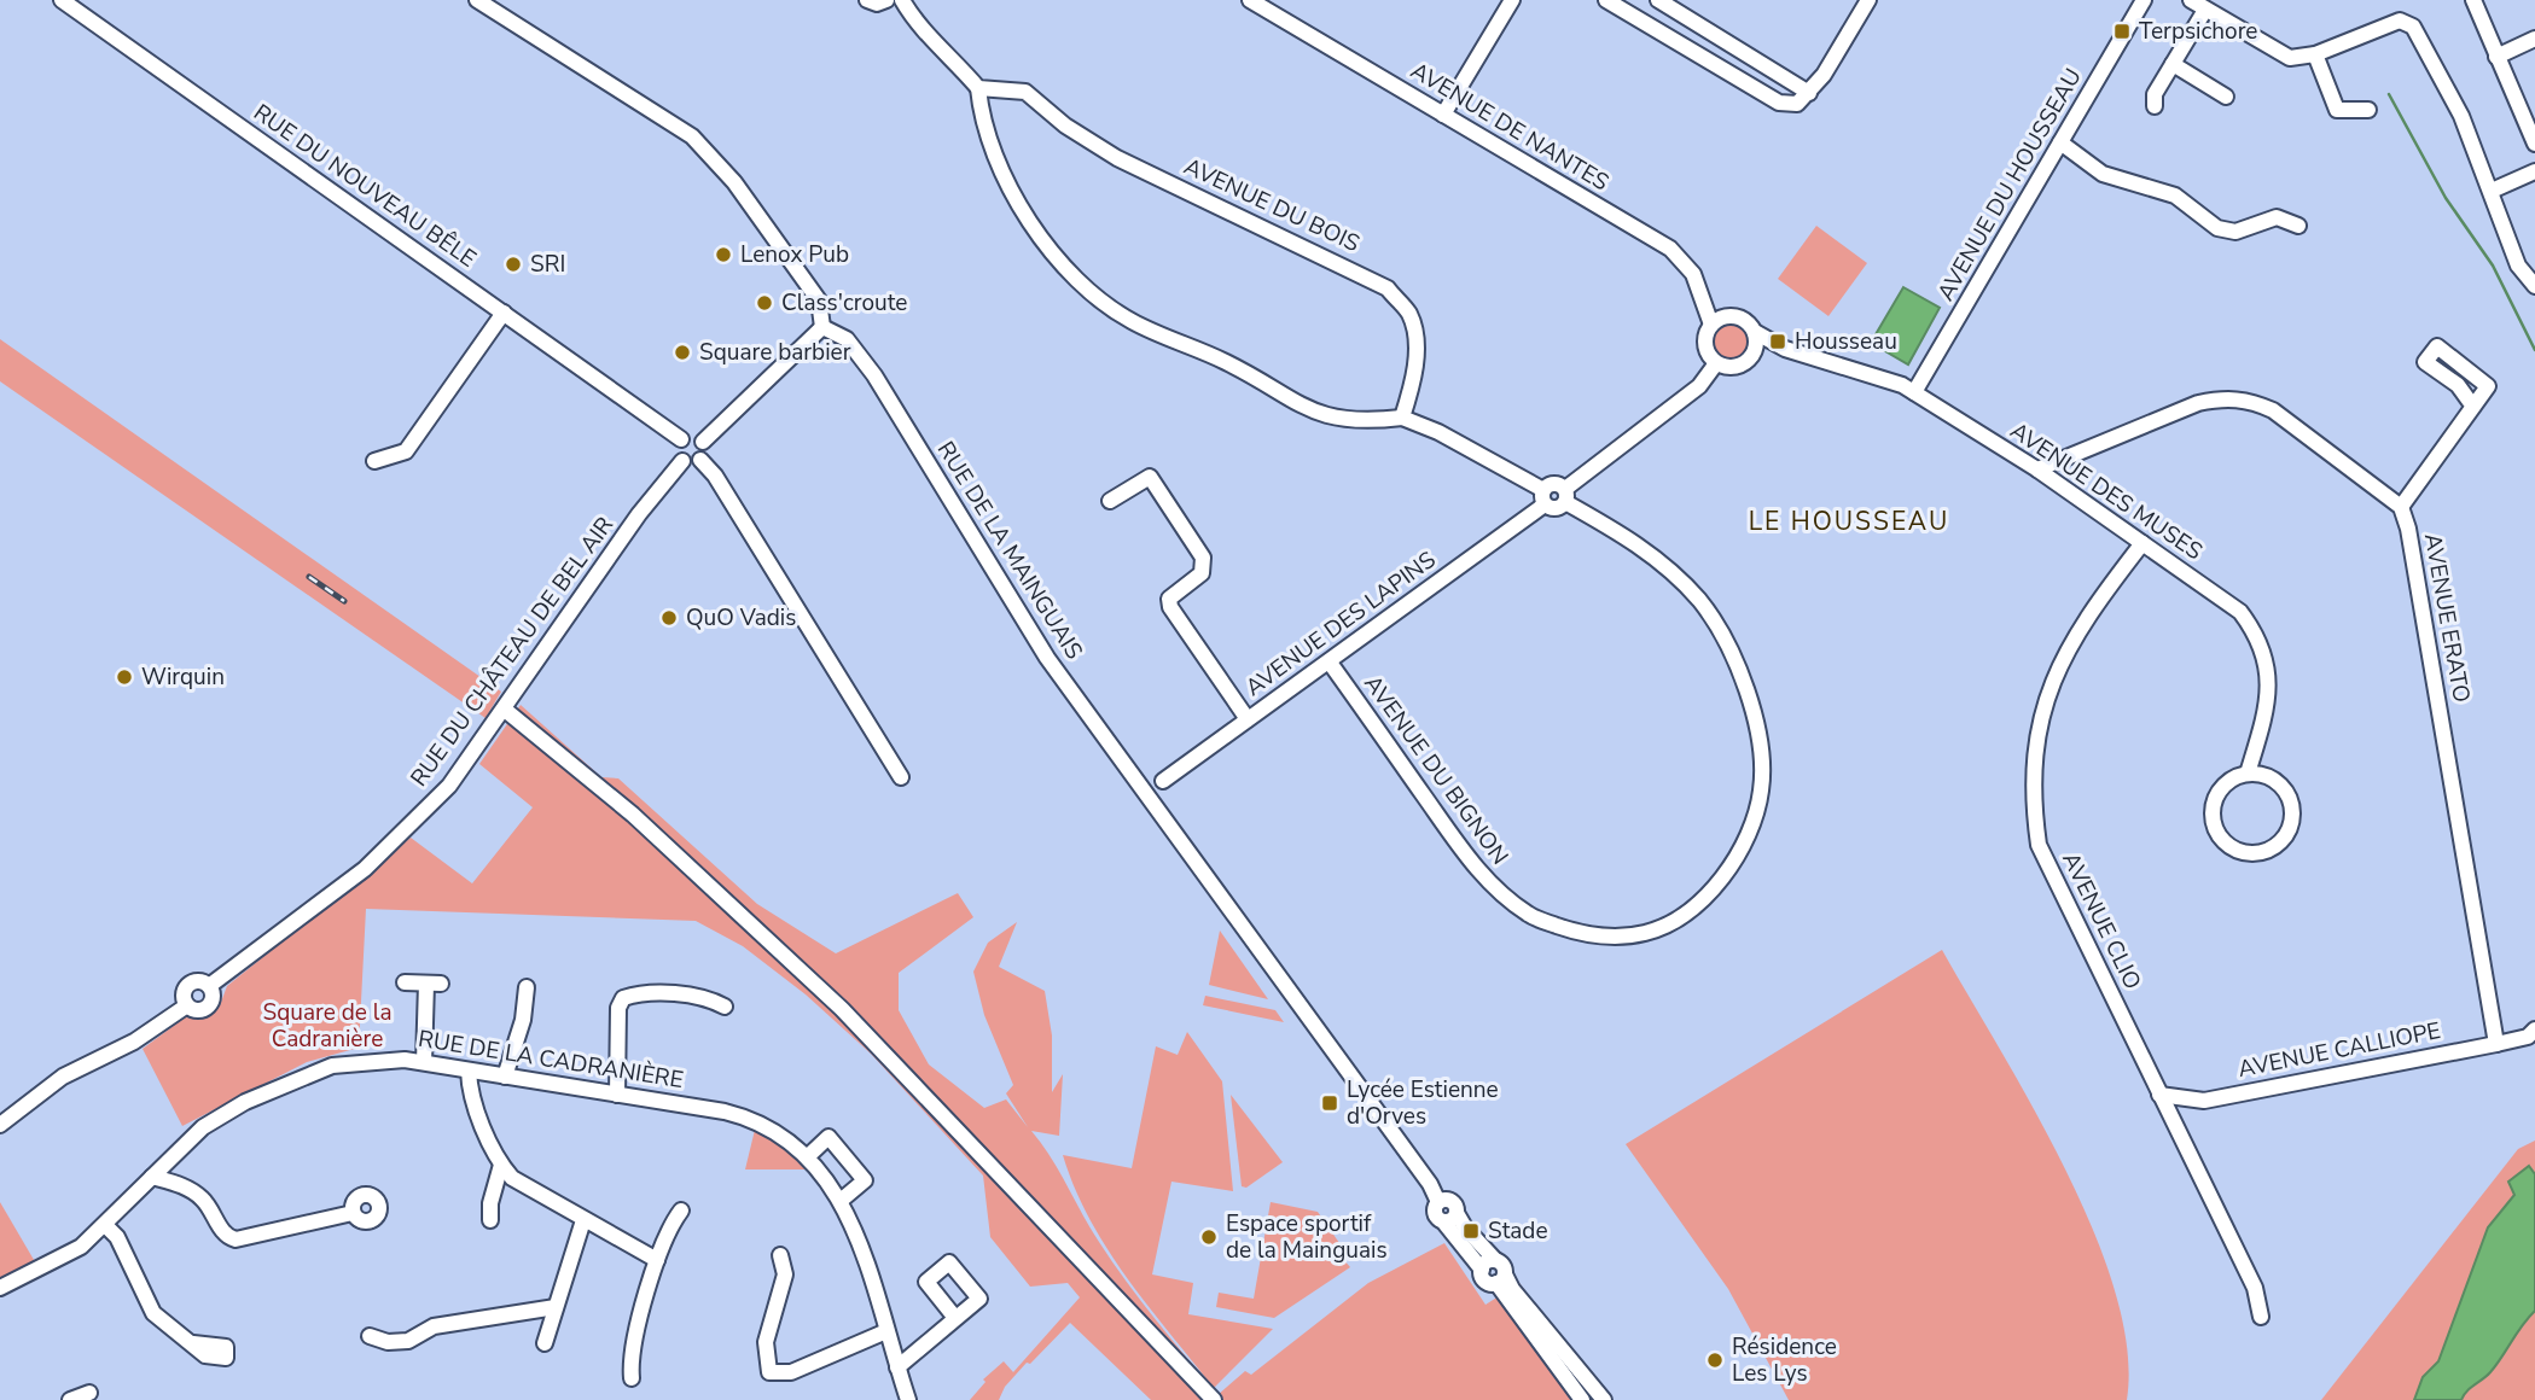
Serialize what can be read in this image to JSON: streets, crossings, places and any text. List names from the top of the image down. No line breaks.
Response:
{"streets":{"street":["AVENUE DE NANTES","AVENUE DU HOUSSEAU","RUE DU NOUVEAU BÊLE","AVENUE DU BOIS","AVENUE DES MUSES","RUE DE LA MAINGUAIS","AVENUE ERATO","AVENUE DES LAPINS","RUE DU CHÂTEAU DE BEL AIR","AVENUE DU BIGNON","AVENUE CLIO","AVENUE CALLIOPE","RUE DE LA CADRANIÈRE"]},"crossings":[["AVENUE DE NANTES","AVENUE DES MUSES"],["AVENUE DU HOUSSEAU","AVENUE DES MUSES"],["RUE DU NOUVEAU BÊLE","RUE DU CHÂTEAU DE BEL AIR"],["AVENUE DES MUSES","AVENUE ERATO"],["AVENUE DES MUSES","AVENUE CLIO"],["AVENUE ERATO","AVENUE CALLIOPE"],["AVENUE DES LAPINS","AVENUE DU BIGNON"],["AVENUE CLIO","AVENUE CALLIOPE"]],"districts":["LE HOUSSEAU"],"parks":["Square de la Cadranière"],"places":{"transit":["Terpsichore","Housseau","Lycée Estienne d'Orves","Stade"],"other":["Lenox Pub","SRI","Class'croute","Square barbier","QuO Vadis","Wirquin","Espace sportif de la Mainguais","Résidence Les Lys"]}}
